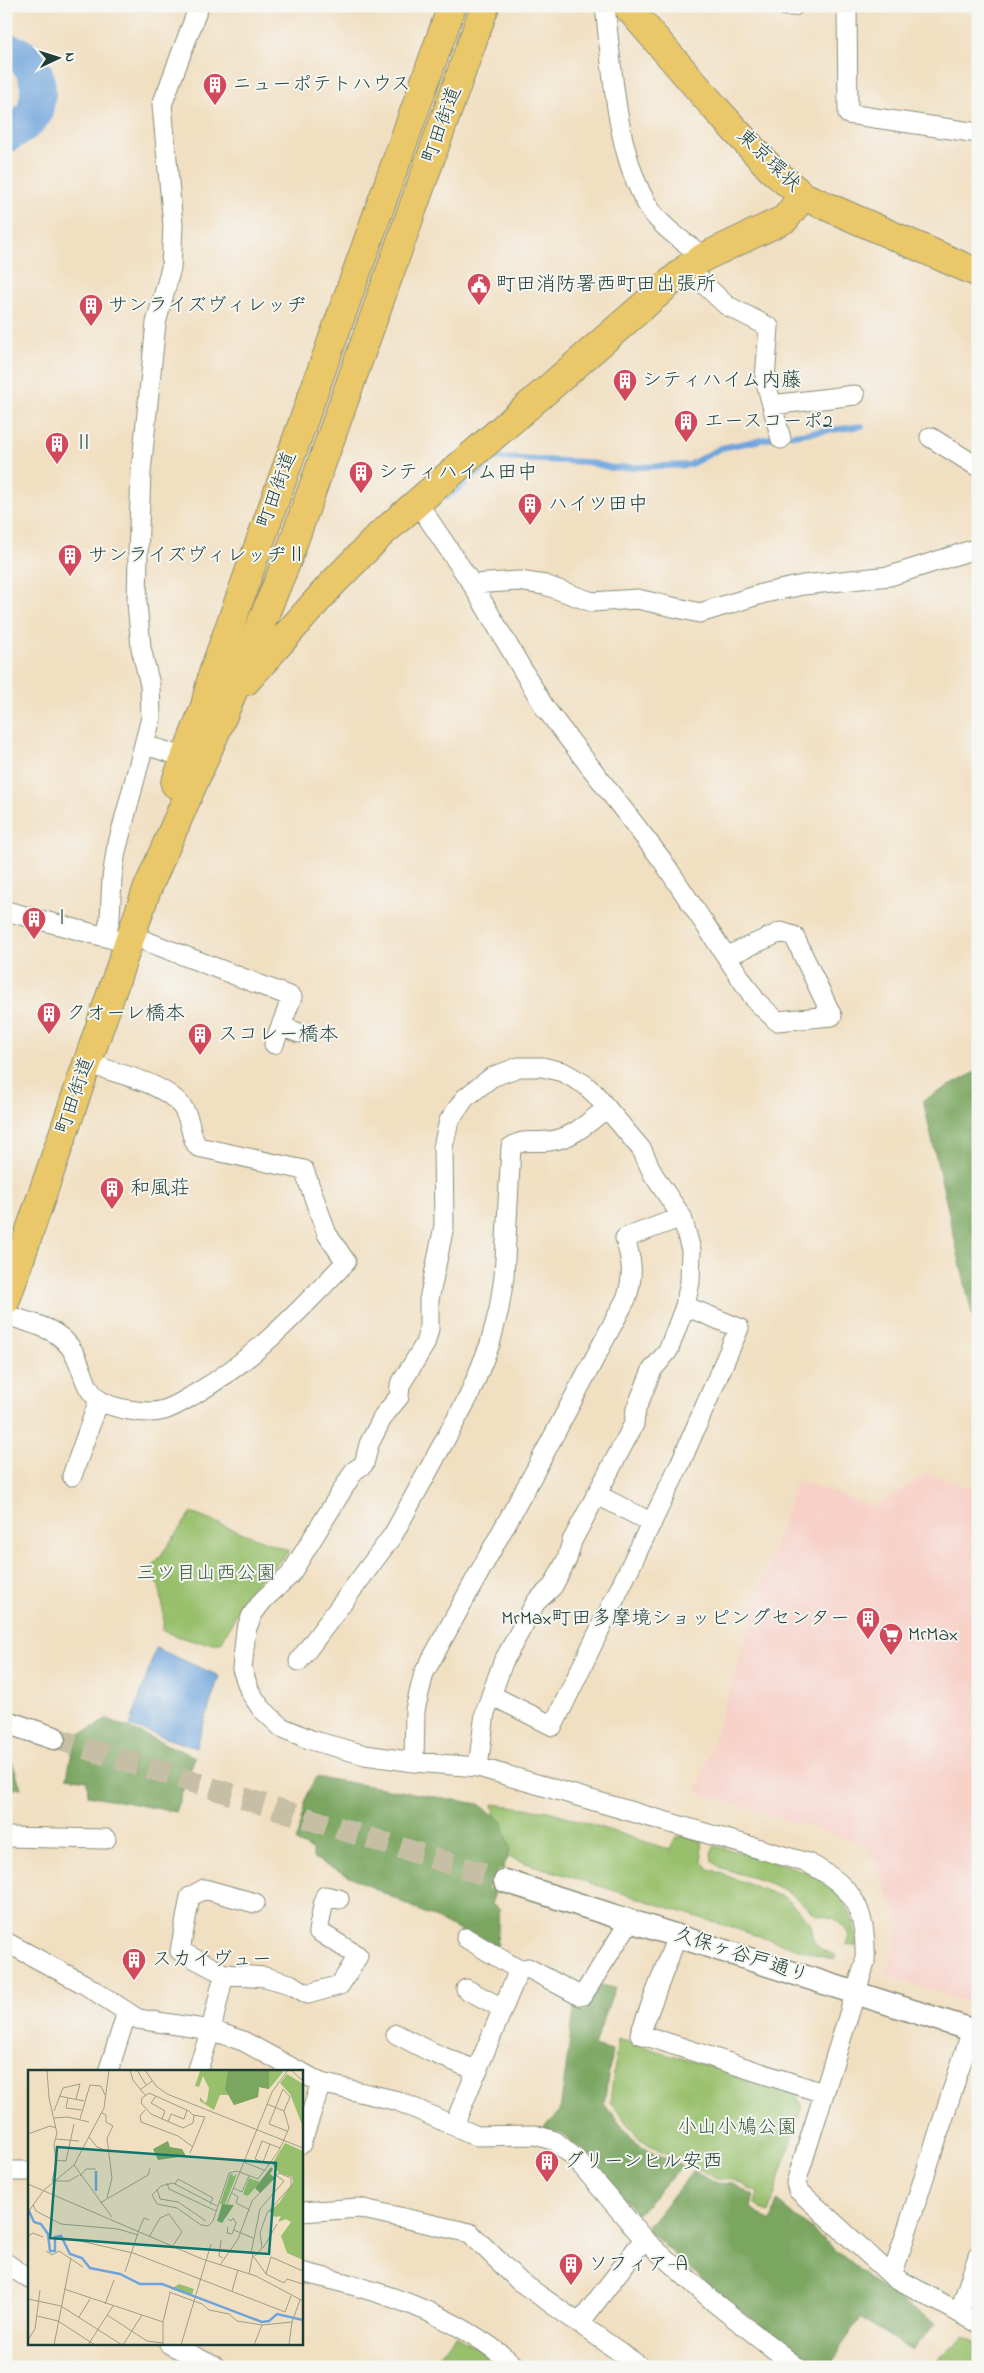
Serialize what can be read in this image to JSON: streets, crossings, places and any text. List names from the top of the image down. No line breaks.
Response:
{"streets":{"main road":["町田街道","東京環状"],"street":["久保ヶ谷戸通り"]},"parks":["三ツ目山西公園","小山小鳩公園"],"places":{"building":["ニューポテトハウス","サンライズヴィレッヂ","シティハイム内藤","エースコーポ2","Ⅱ","シティハイム田中","ハイツ田中","サンライズヴィレッヂⅡ","Ⅰ","クオーレ橋本","スコレー橋本","和風荘","MrMax町田多摩境ショッピングセンター","スカイヴュー","グリーンヒル安西","ソフィア-A"],"public building":["町田消防署西町田出張所"],"supermarket":["MrMax"]},"north":"right"}
